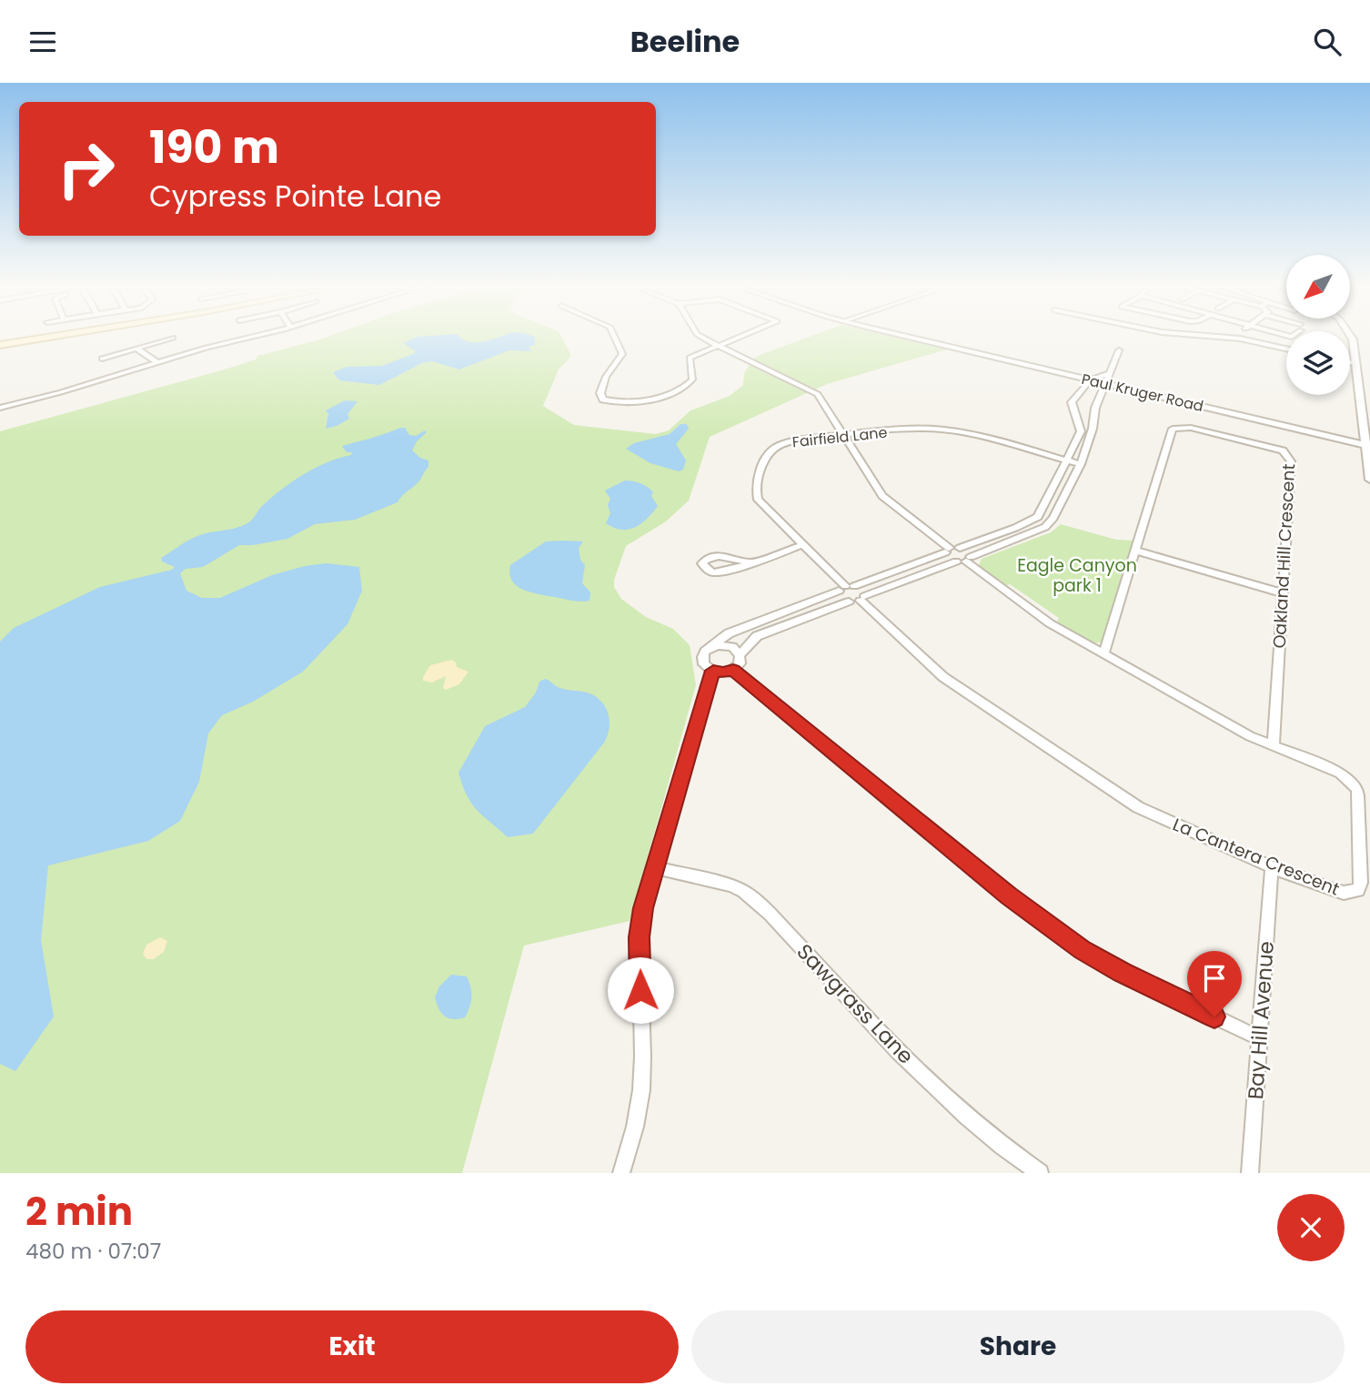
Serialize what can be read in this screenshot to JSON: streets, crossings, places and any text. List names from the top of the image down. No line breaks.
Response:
{"streets":{"street":["Paul Kruger Road","Fairfield Lane","Oakland Hill Crescent","La Cantera Crescent","Sawgrass Lane","Bay Hill Avenue"]},"crossings":[["Oakland Hill Crescent","La Cantera Crescent"],["La Cantera Crescent","Bay Hill Avenue"]],"parks":["Eagle Canyon park 1"],"north":"bottom left","page":{"header":"Beeline","turn":["190 m","Cypress Pointe Lane"],"heading":["2 min","480 m · 07:07"],"buttons":["Exit","Share"]}}
